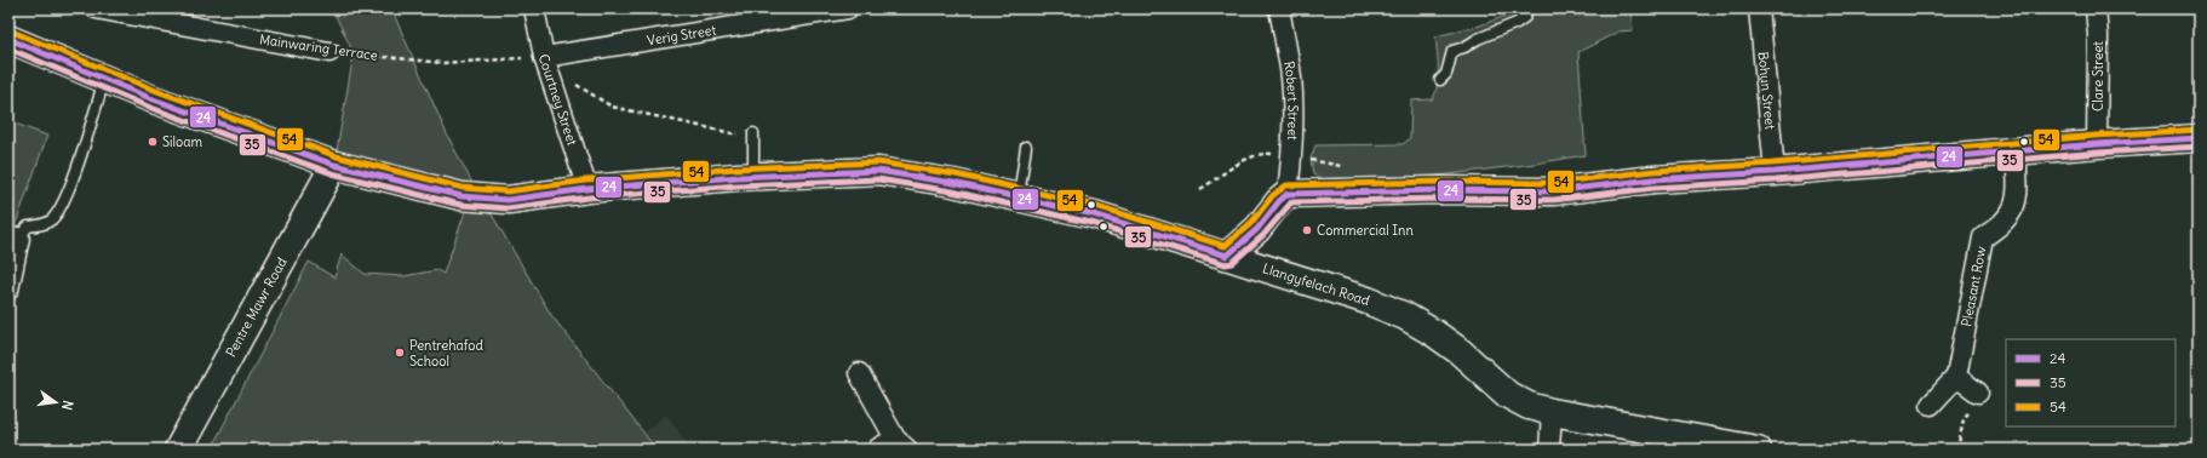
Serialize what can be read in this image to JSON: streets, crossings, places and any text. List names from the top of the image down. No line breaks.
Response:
{"streets":{"main road":["Llangyfelach Road","Pentre Mawr Road"],"street":["Verig Street","Mainwaring Terrace","Clare Street","Bohun Street","Courtney Street","Robert Street","Pleasant Row"]},"crossings":[["Verig Street","Mainwaring Terrace"],["Verig Street","Courtney Street"],["Mainwaring Terrace","Courtney Street"],["Courtney Street","Llangyfelach Road"],["Llangyfelach Road","Pentre Mawr Road"]],"places":["Siloam","Commercial Inn","Pentrehafod School"],"lines":["transit line 54","transit line 24","transit line 35"],"legend":["24","35","54"],"north":"right"}
